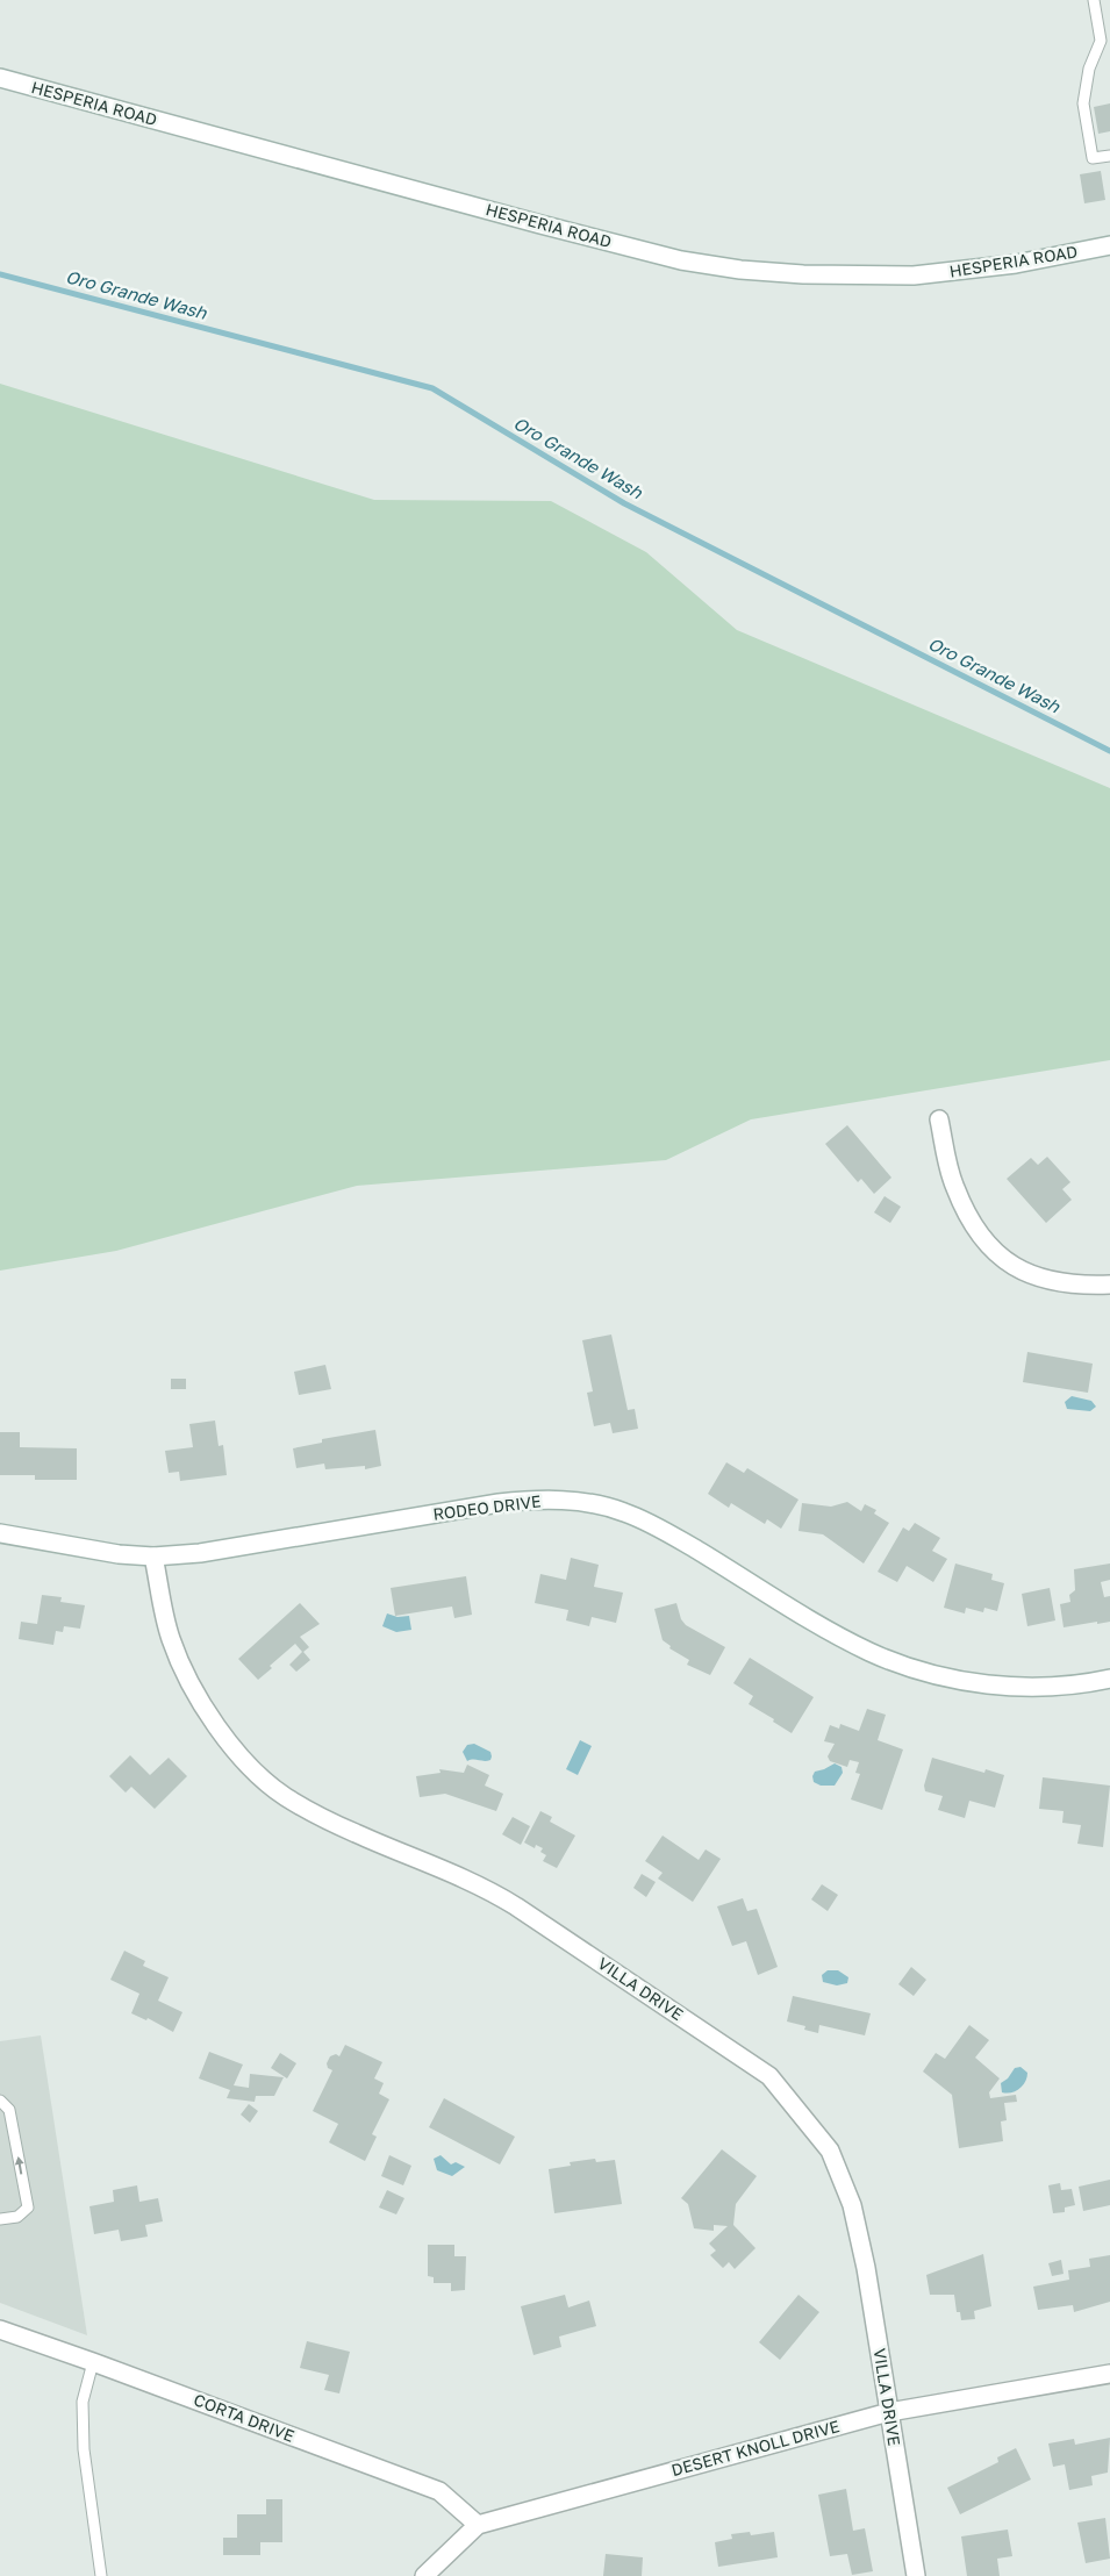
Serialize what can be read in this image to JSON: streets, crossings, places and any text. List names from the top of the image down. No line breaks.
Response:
{"streets":{"street":["HESPERIA ROAD","RODEO DRIVE","VILLA DRIVE","CORTA DRIVE","DESERT KNOLL DRIVE"]},"crossings":[["RODEO DRIVE","VILLA DRIVE"],["VILLA DRIVE","DESERT KNOLL DRIVE"],["CORTA DRIVE","DESERT KNOLL DRIVE"]],"water":["Oro Grande Wash"]}
